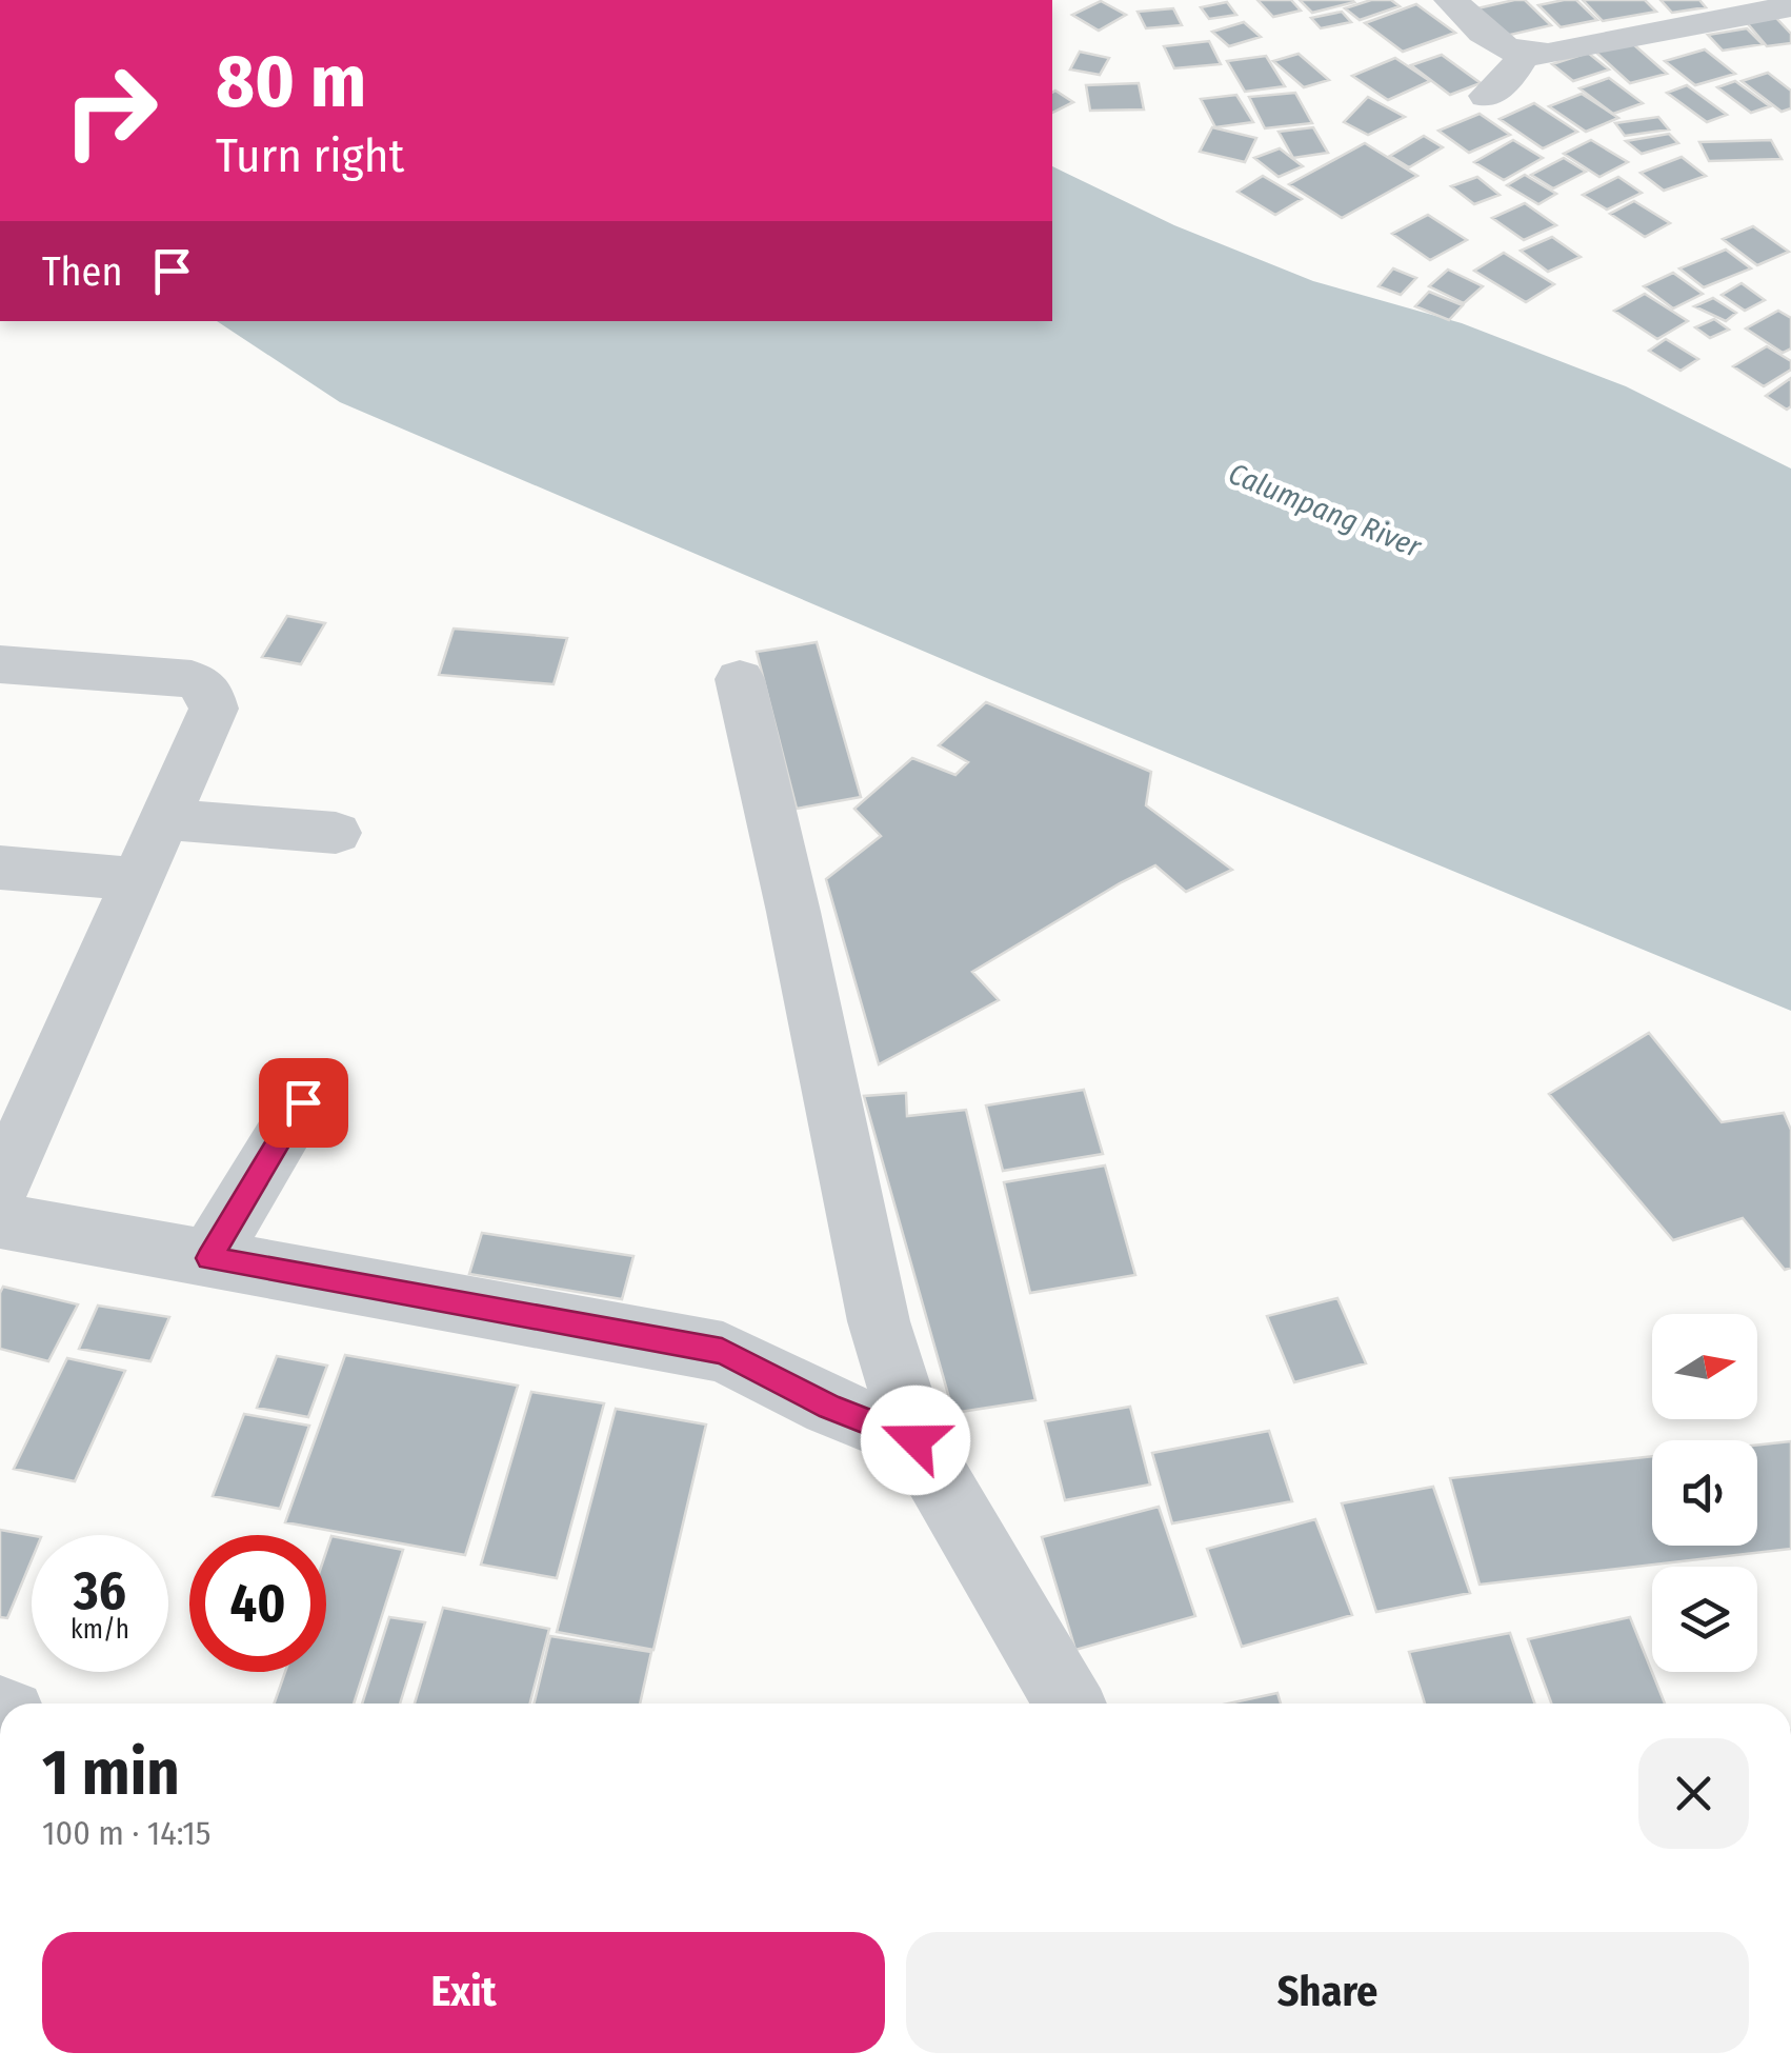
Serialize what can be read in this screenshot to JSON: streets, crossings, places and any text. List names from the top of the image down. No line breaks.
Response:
{"water":["Calumpang River"],"north":"right","page":{"turn":["80 m","Turn right"],"then":"Then","speed":"36 km/h","limit":"40","heading":["1 min","100 m · 14:15"],"buttons":["Exit","Share"]}}
